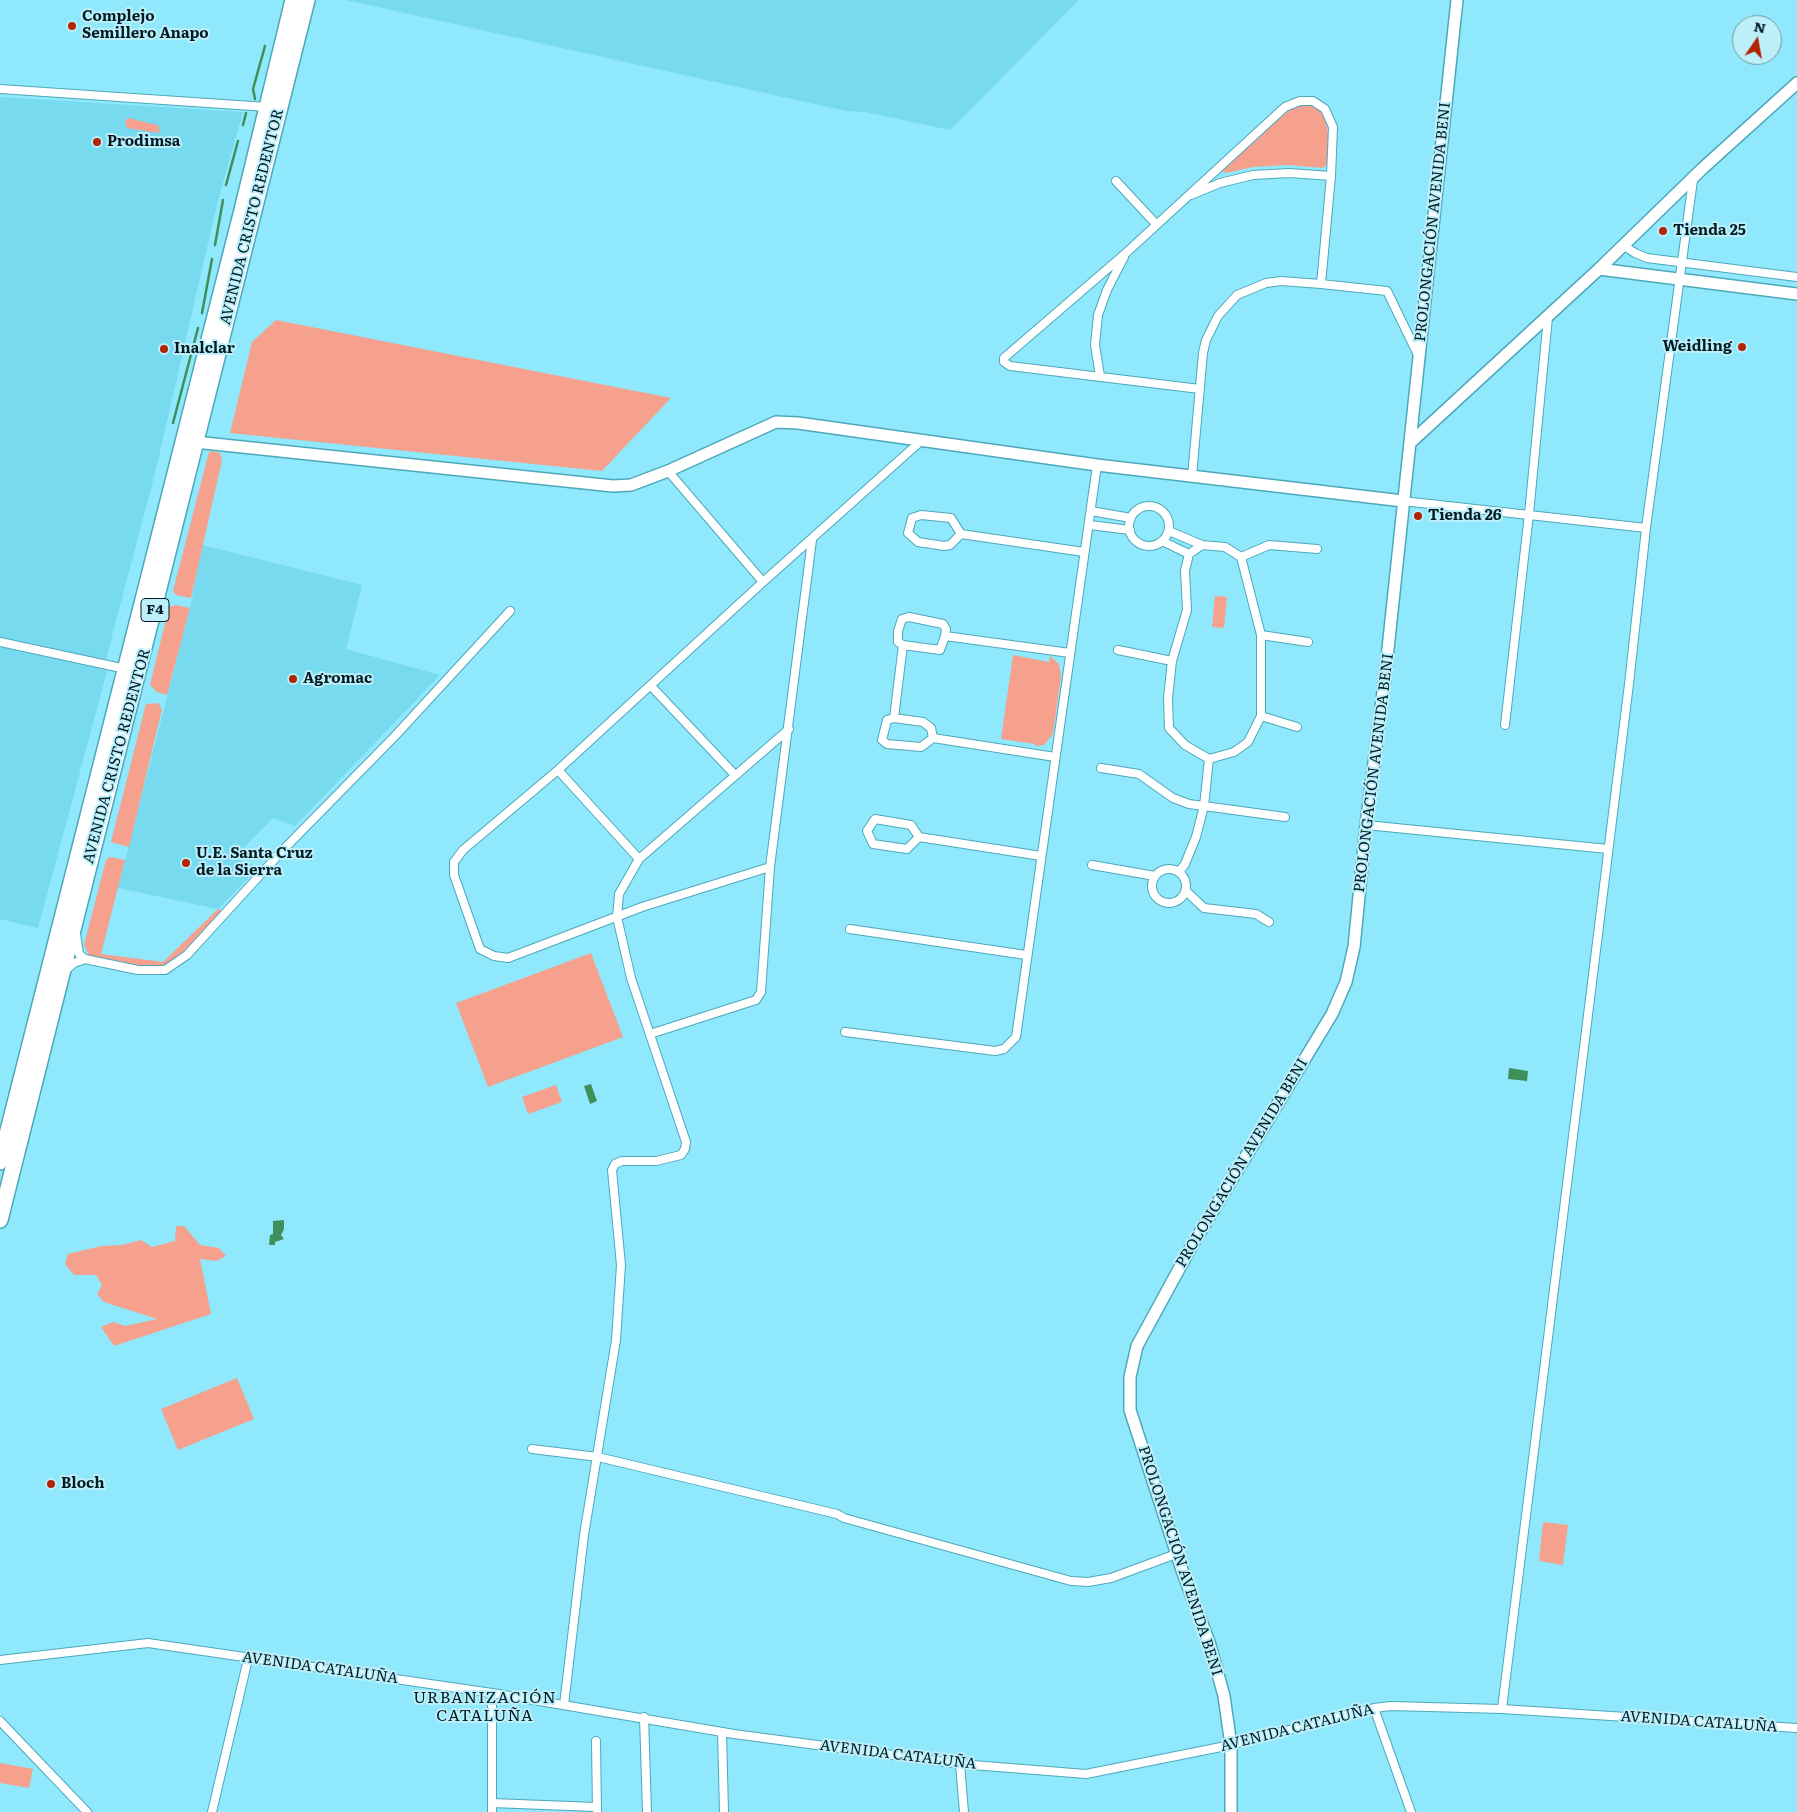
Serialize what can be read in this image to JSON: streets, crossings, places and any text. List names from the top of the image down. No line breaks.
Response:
{"streets":{"highway":["AVENIDA CRISTO REDENTOR","F4"],"street":["PROLONGACIÓN AVENIDA BENI","AVENIDA CATALUÑA"]},"crossings":[["PROLONGACIÓN AVENIDA BENI","AVENIDA CATALUÑA"]],"districts":["URBANIZACIÓN CATALUÑA"],"places":["Complejo Semillero Anapo","Prodimsa","Tienda 25","Weidling","Inalclar","Tienda 26","Agromac","U.E. Santa Cruz de la Sierra","Bloch"],"north":"top"}
